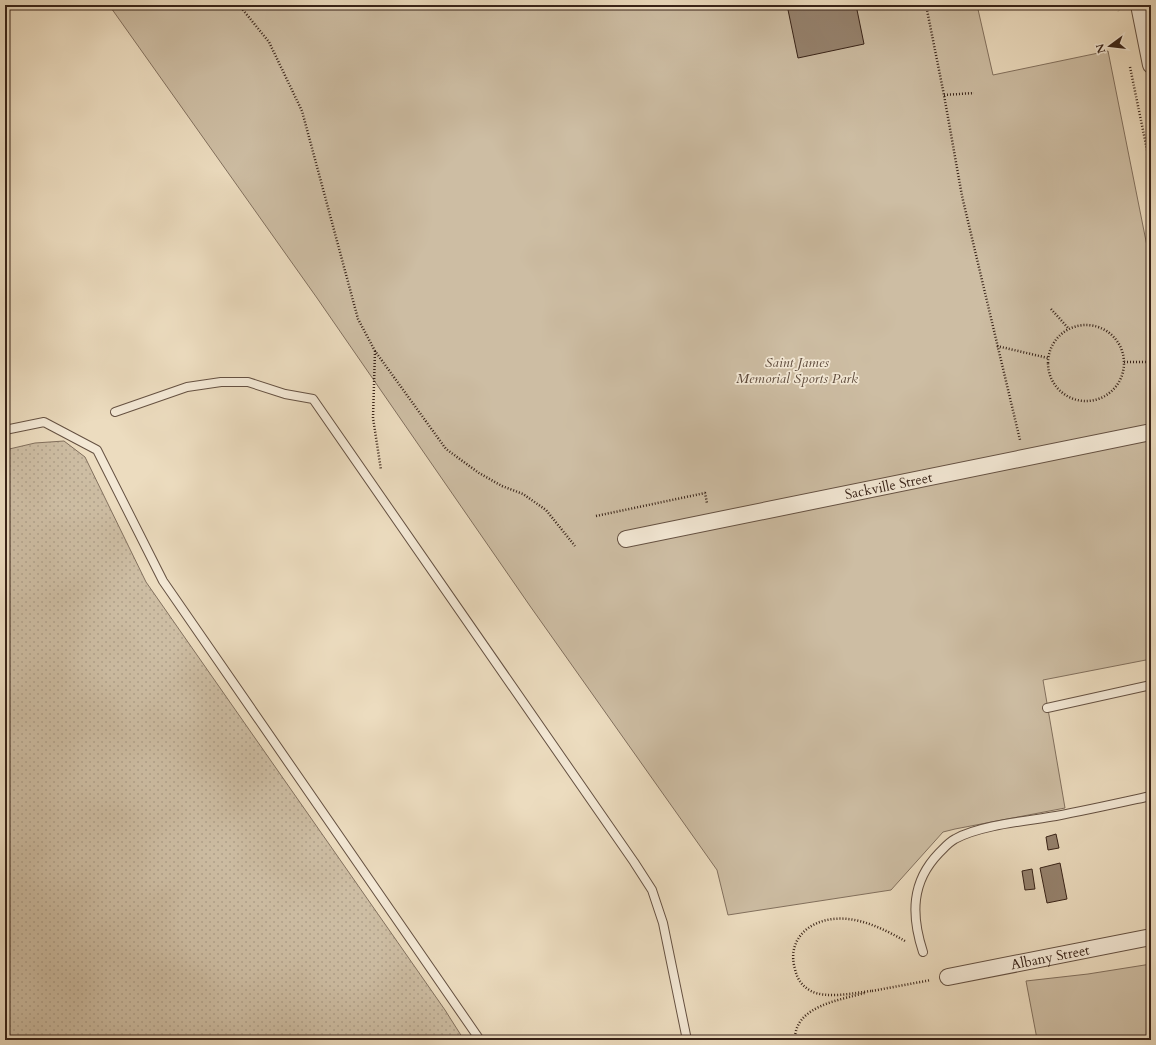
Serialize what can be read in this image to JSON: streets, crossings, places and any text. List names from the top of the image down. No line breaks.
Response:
{"streets":{"street":["Sackville Street","Albany Street"]},"parks":["Saint James Memorial Sports Park"],"north":"left"}
